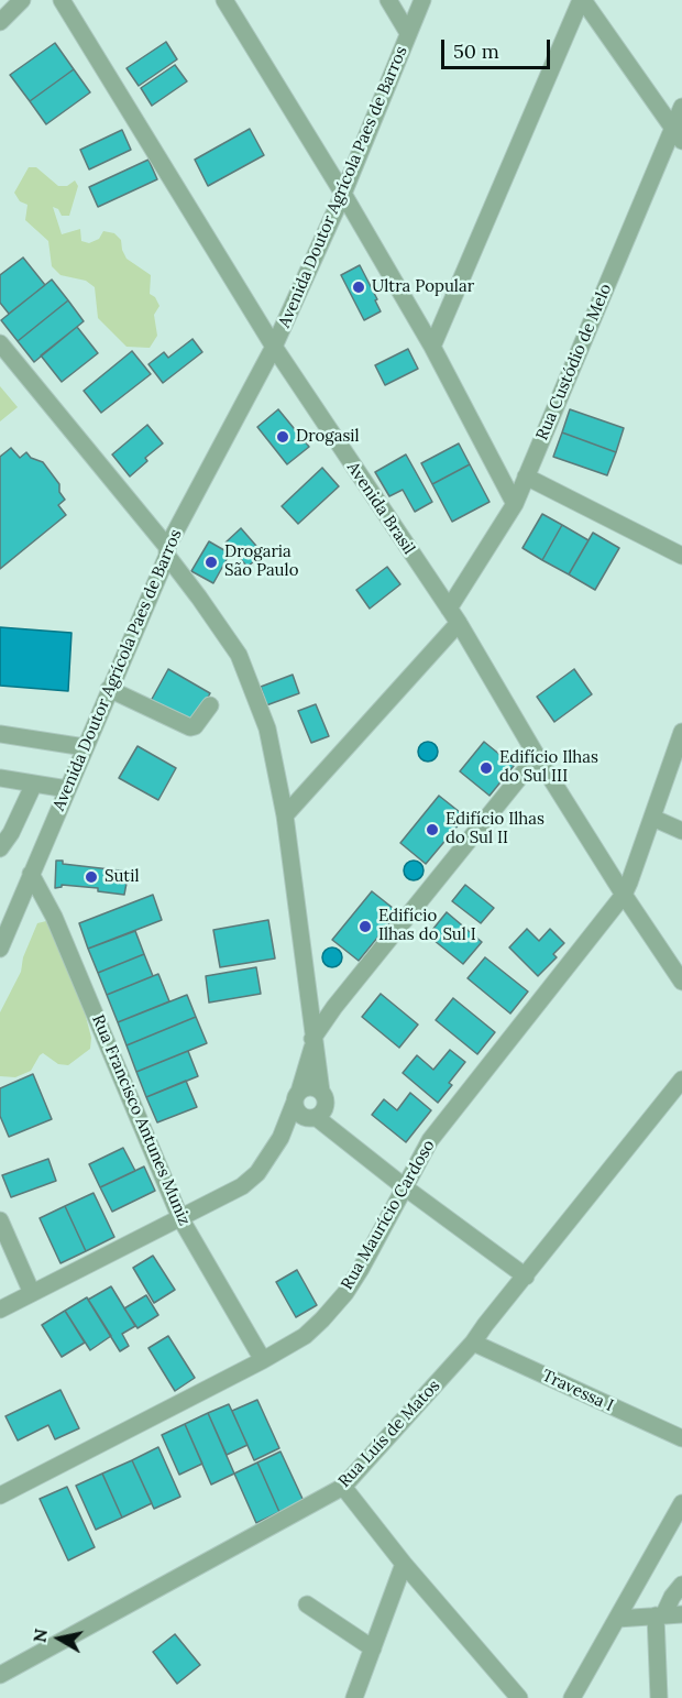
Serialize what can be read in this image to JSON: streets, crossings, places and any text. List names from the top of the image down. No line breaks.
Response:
{"streets":{"street":["Avenida Doutor Agrícola Paes de Barros","Rua Custódio de Melo","Avenida Brasil","Rua Francisco Antunes Muniz","Rua Maurício Cardoso","Travessa I","Rua Luís de Matos"]},"crossings":[["Avenida Doutor Agrícola Paes de Barros","Avenida Brasil"],["Avenida Doutor Agrícola Paes de Barros","Rua Francisco Antunes Muniz"],["Rua Custódio de Melo","Avenida Brasil"],["Avenida Brasil","Rua Maurício Cardoso"],["Rua Francisco Antunes Muniz","Rua Maurício Cardoso"],["Travessa I","Rua Luís de Matos"]],"places":["Ultra Popular","Drogasil","Drogaria São Paulo","Edifício Ilhas do Sul III","Edifício Ilhas do Sul II","Sutil","Edifício Ilhas do Sul I"],"scale_bar":"50 m","north":"left"}
